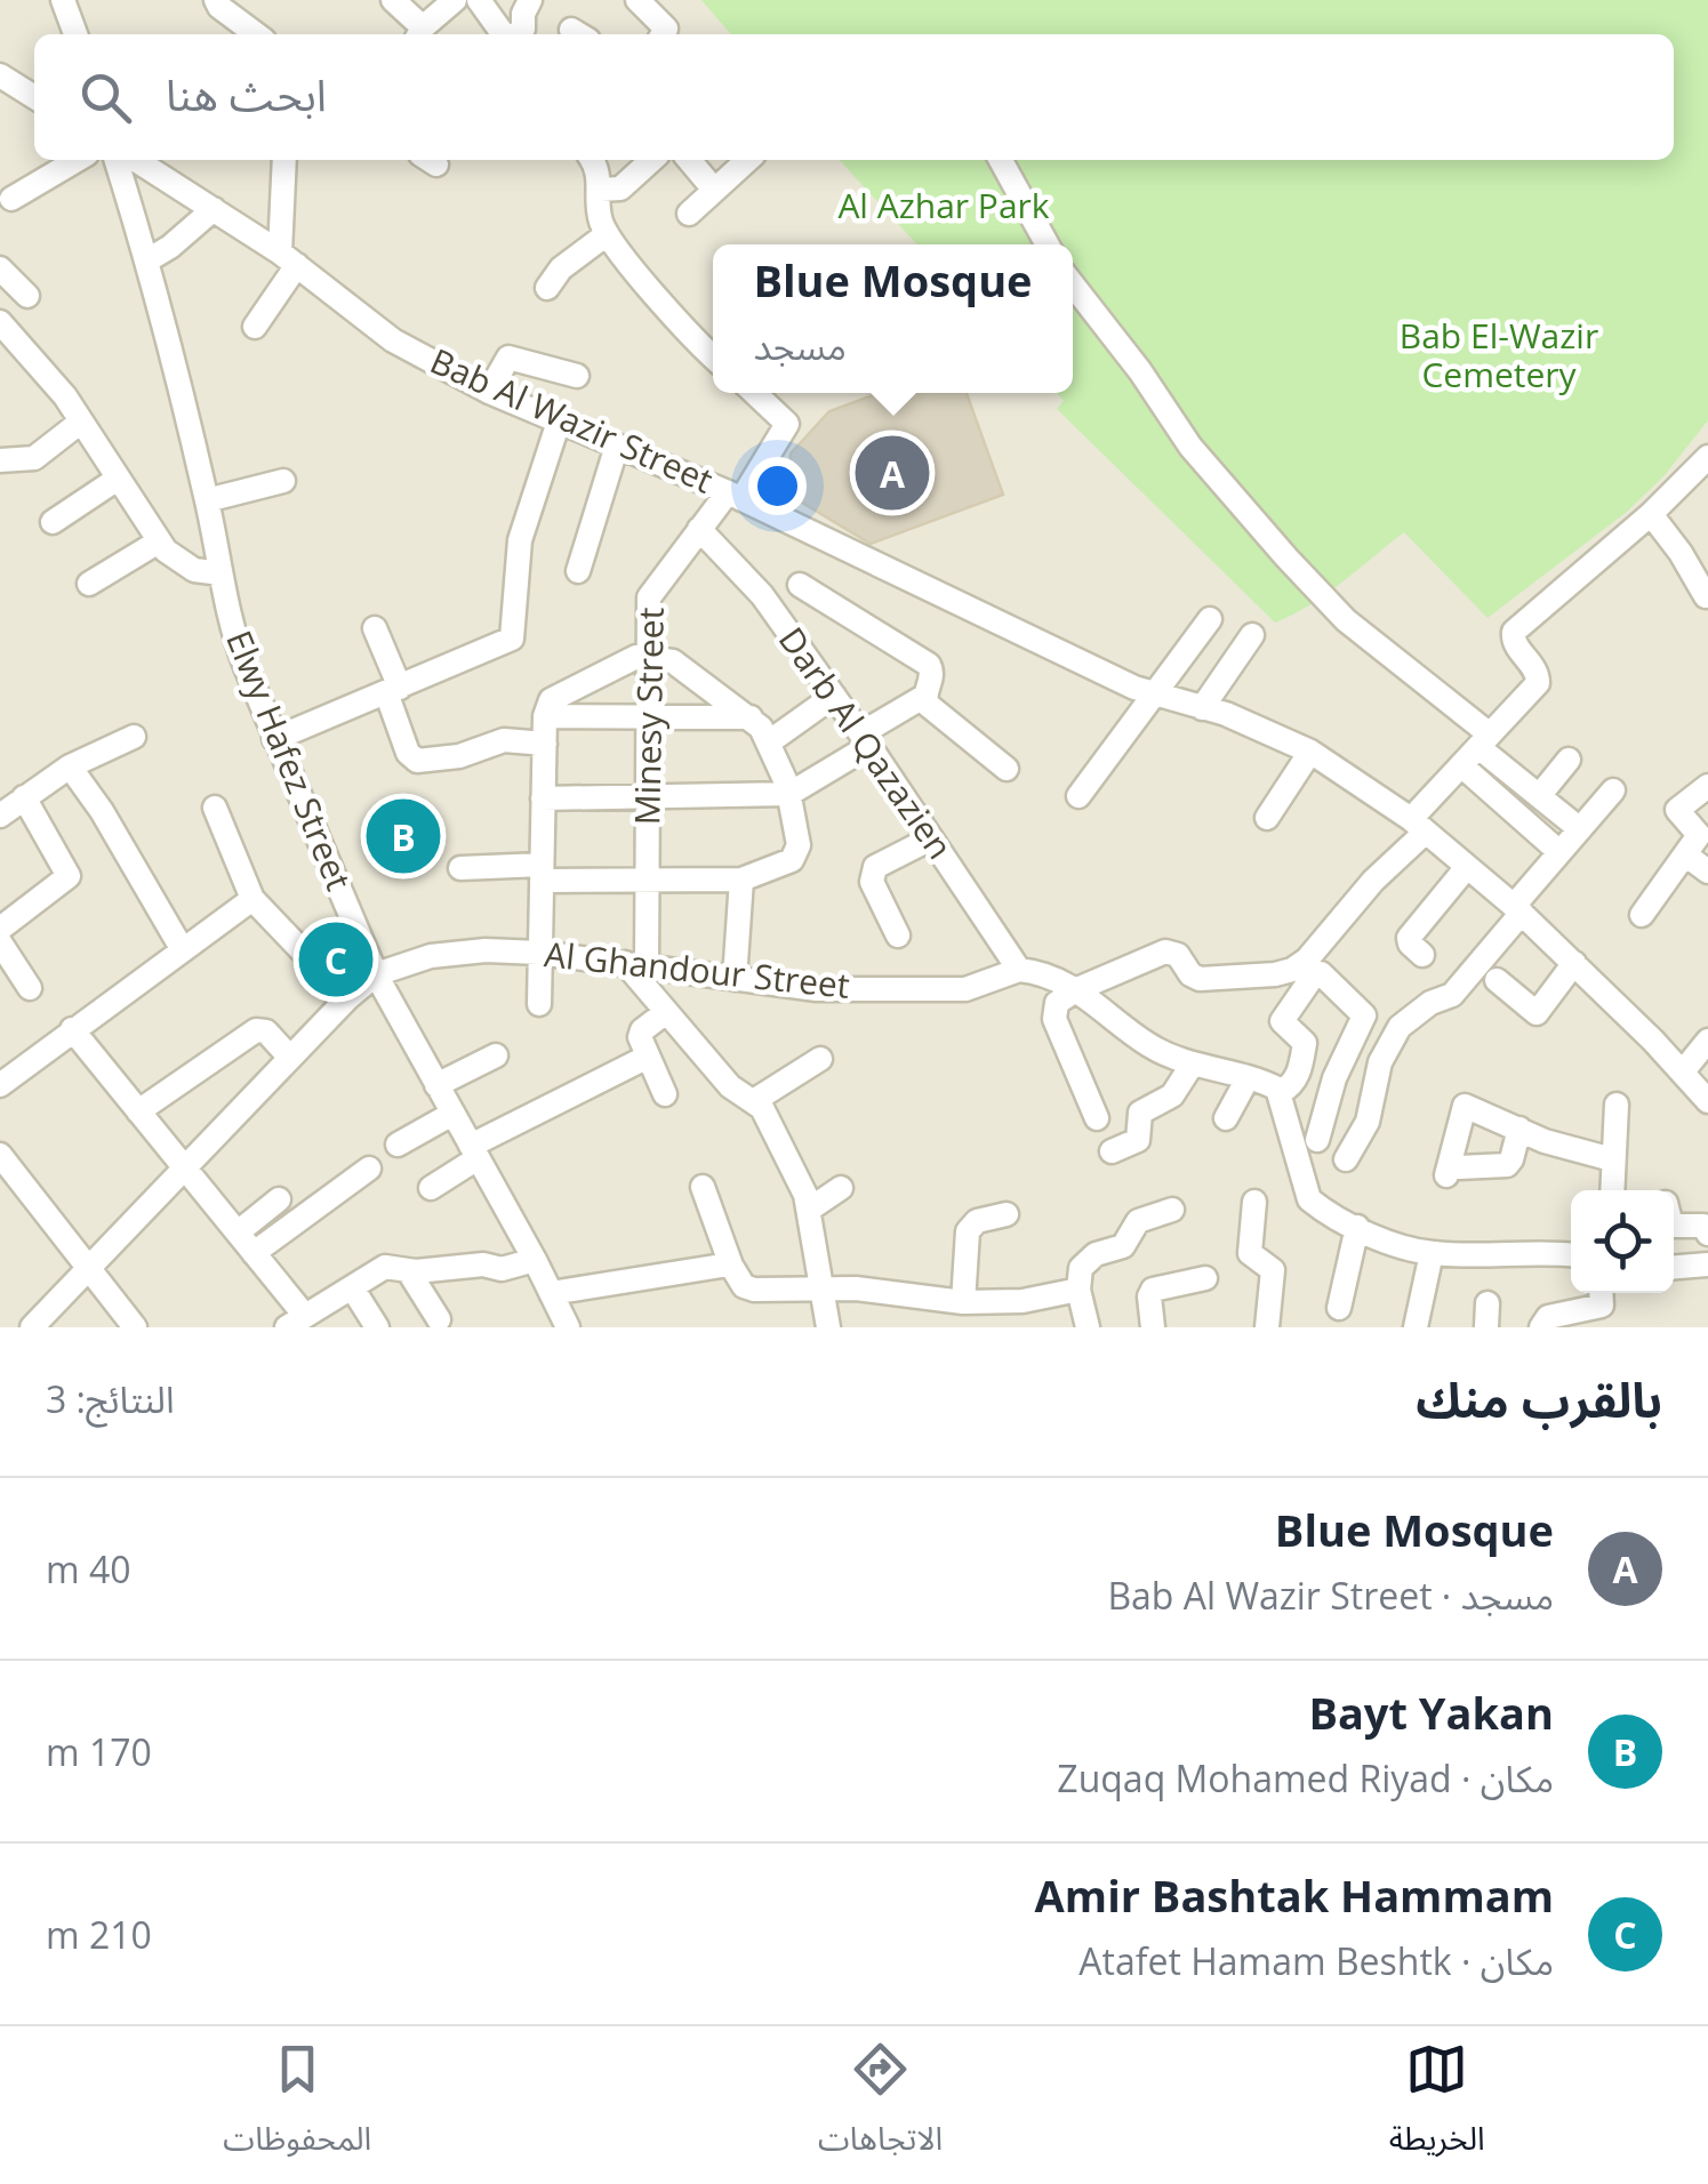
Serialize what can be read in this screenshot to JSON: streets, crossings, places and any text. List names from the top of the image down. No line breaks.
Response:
{"streets":{"street":["Bab Al Wazir Street","Minesy Street","Darb Al Qazazien","Elwy Hafez Street","Al Ghandour Street"]},"crossings":[["Bab Al Wazir Street","Minesy Street"],["Minesy Street","Darb Al Qazazien"],["Minesy Street","Al Ghandour Street"],["Darb Al Qazazien","Al Ghandour Street"],["Elwy Hafez Street","Al Ghandour Street"]],"parks":["Al Azhar Park","Bab El-Wazir Cemetery"],"page":{"search":"ابحث هنا","popup":["Blue Mosque","مسجد"],"pins":["A","B","C"],"heading":["بالقرب منك","النتائج: 3"],"list":[{"mark":"A","name":"Blue Mosque","note":"مسجد · Bab Al Wazir Street","value":"40 m"},{"mark":"B","name":"Bayt Yakan","note":"مكان · Zuqaq Mohamed Riyad","value":"170 m"},{"mark":"C","name":"Amir Bashtak Hammam","note":"مكان · Atafet Hamam Beshtk","value":"210 m"}],"nav":["الخريطة","الاتجاهات","المحفوظات"]}}
